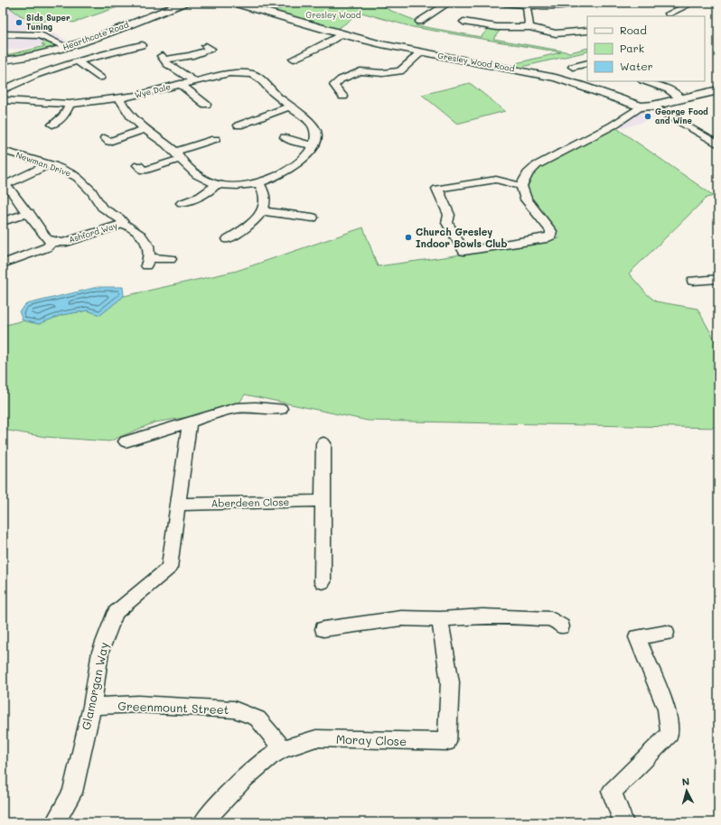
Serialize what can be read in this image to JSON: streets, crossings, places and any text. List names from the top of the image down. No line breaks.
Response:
{"streets":{"street":["Hearthcote Road","Gresley Wood Road","Wye Dale","Newman Drive","Ashford Way","Aberdeen Close","Glamorgan Way","Greenmount Street","Moray Close"]},"crossings":[["Newman Drive","Ashford Way"],["Aberdeen Close","Glamorgan Way"],["Glamorgan Way","Greenmount Street"],["Greenmount Street","Moray Close"]],"parks":["Gresley Wood"],"places":["Sids Super Tuning","George Food and Wine","Church Gresley Indoor Bowls Club"],"legend":["Road","Park","Water"],"north":"top"}
